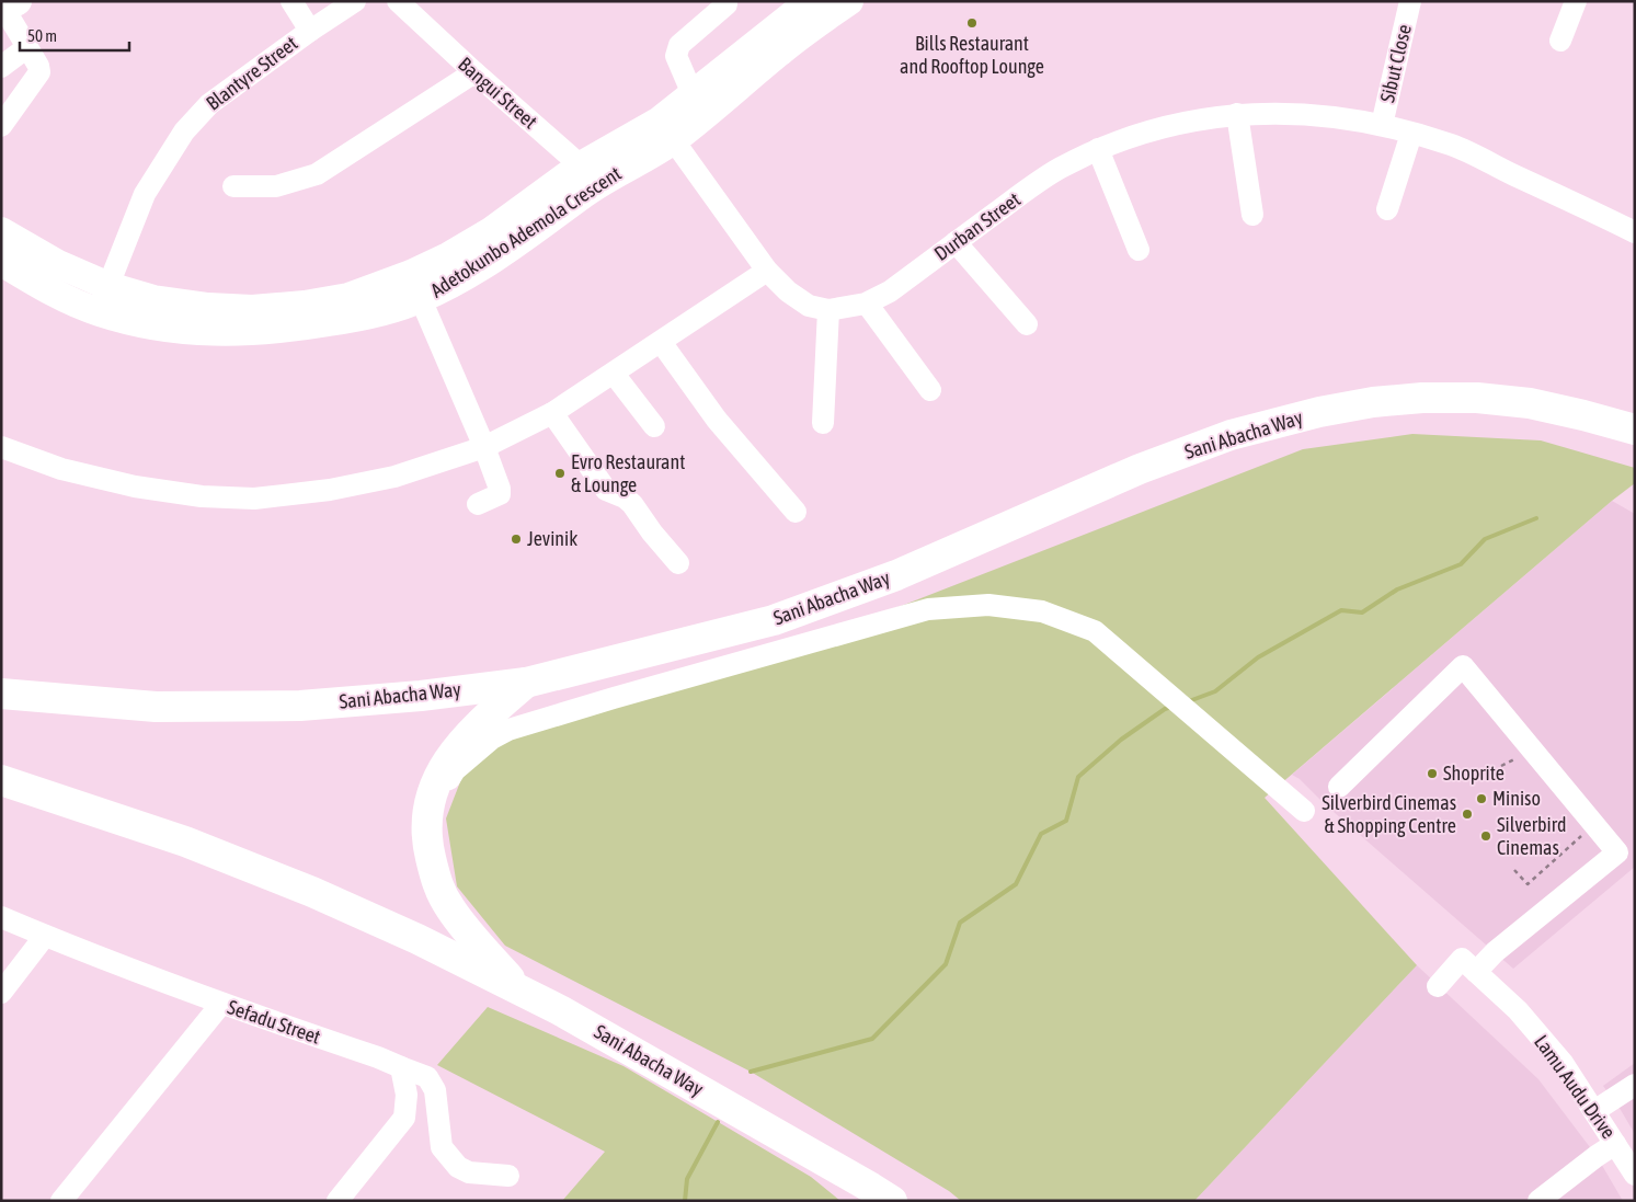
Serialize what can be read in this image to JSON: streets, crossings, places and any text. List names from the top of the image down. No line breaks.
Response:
{"streets":{"highway":["Sani Abacha Way"],"main road":["Adetokunbo Ademola Crescent"],"street":["Sibut Close","Blantyre Street","Bangui Street","Durban Street","Sefadu Street","Lamu Audu Drive"]},"crossings":[["Sibut Close","Durban Street"],["Blantyre Street","Adetokunbo Ademola Crescent"],["Bangui Street","Adetokunbo Ademola Crescent"],["Durban Street","Adetokunbo Ademola Crescent"]],"places":["Bills Restaurant and Rooftop Lounge","Evro Restaurant & Lounge","Jevinik","Shoprite","Miniso","Silverbird Cinemas & Shopping Centre","Silverbird Cinemas"],"scale_bar":"50 m"}
